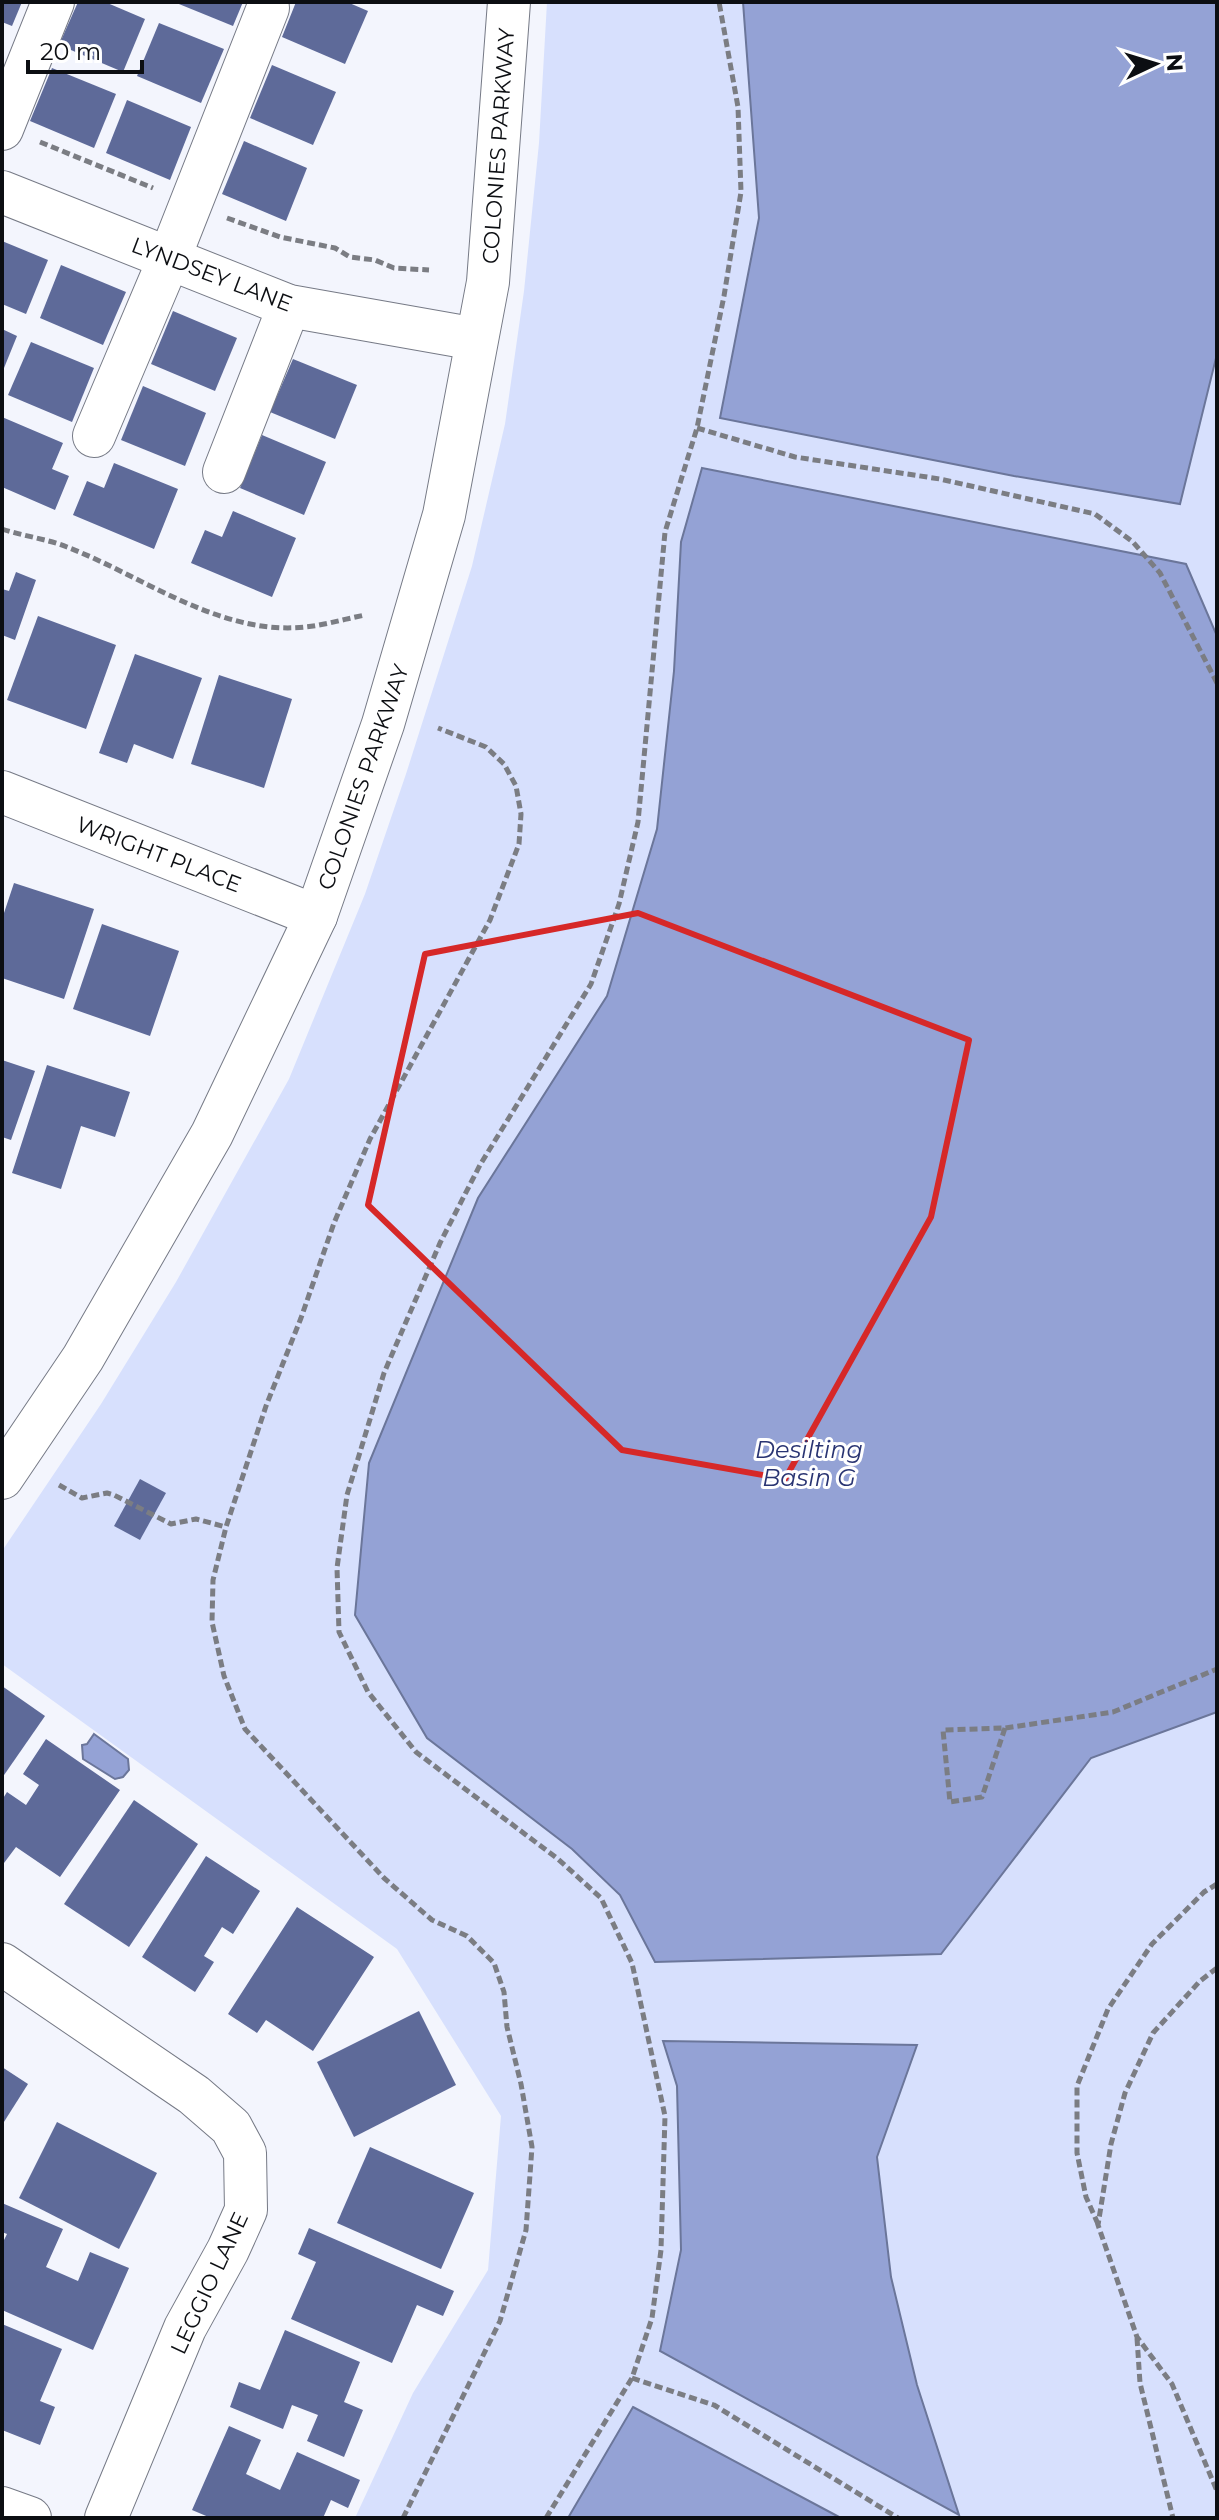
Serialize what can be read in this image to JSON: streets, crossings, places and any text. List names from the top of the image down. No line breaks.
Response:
{"streets":{"street":["COLONIES PARKWAY","LYNDSEY LANE","WRIGHT PLACE","LEGGIO LANE"]},"crossings":[["COLONIES PARKWAY","LYNDSEY LANE"],["COLONIES PARKWAY","WRIGHT PLACE"]],"water":["Desilting Basin G"],"scale_bar":"20 m","north":"right"}
